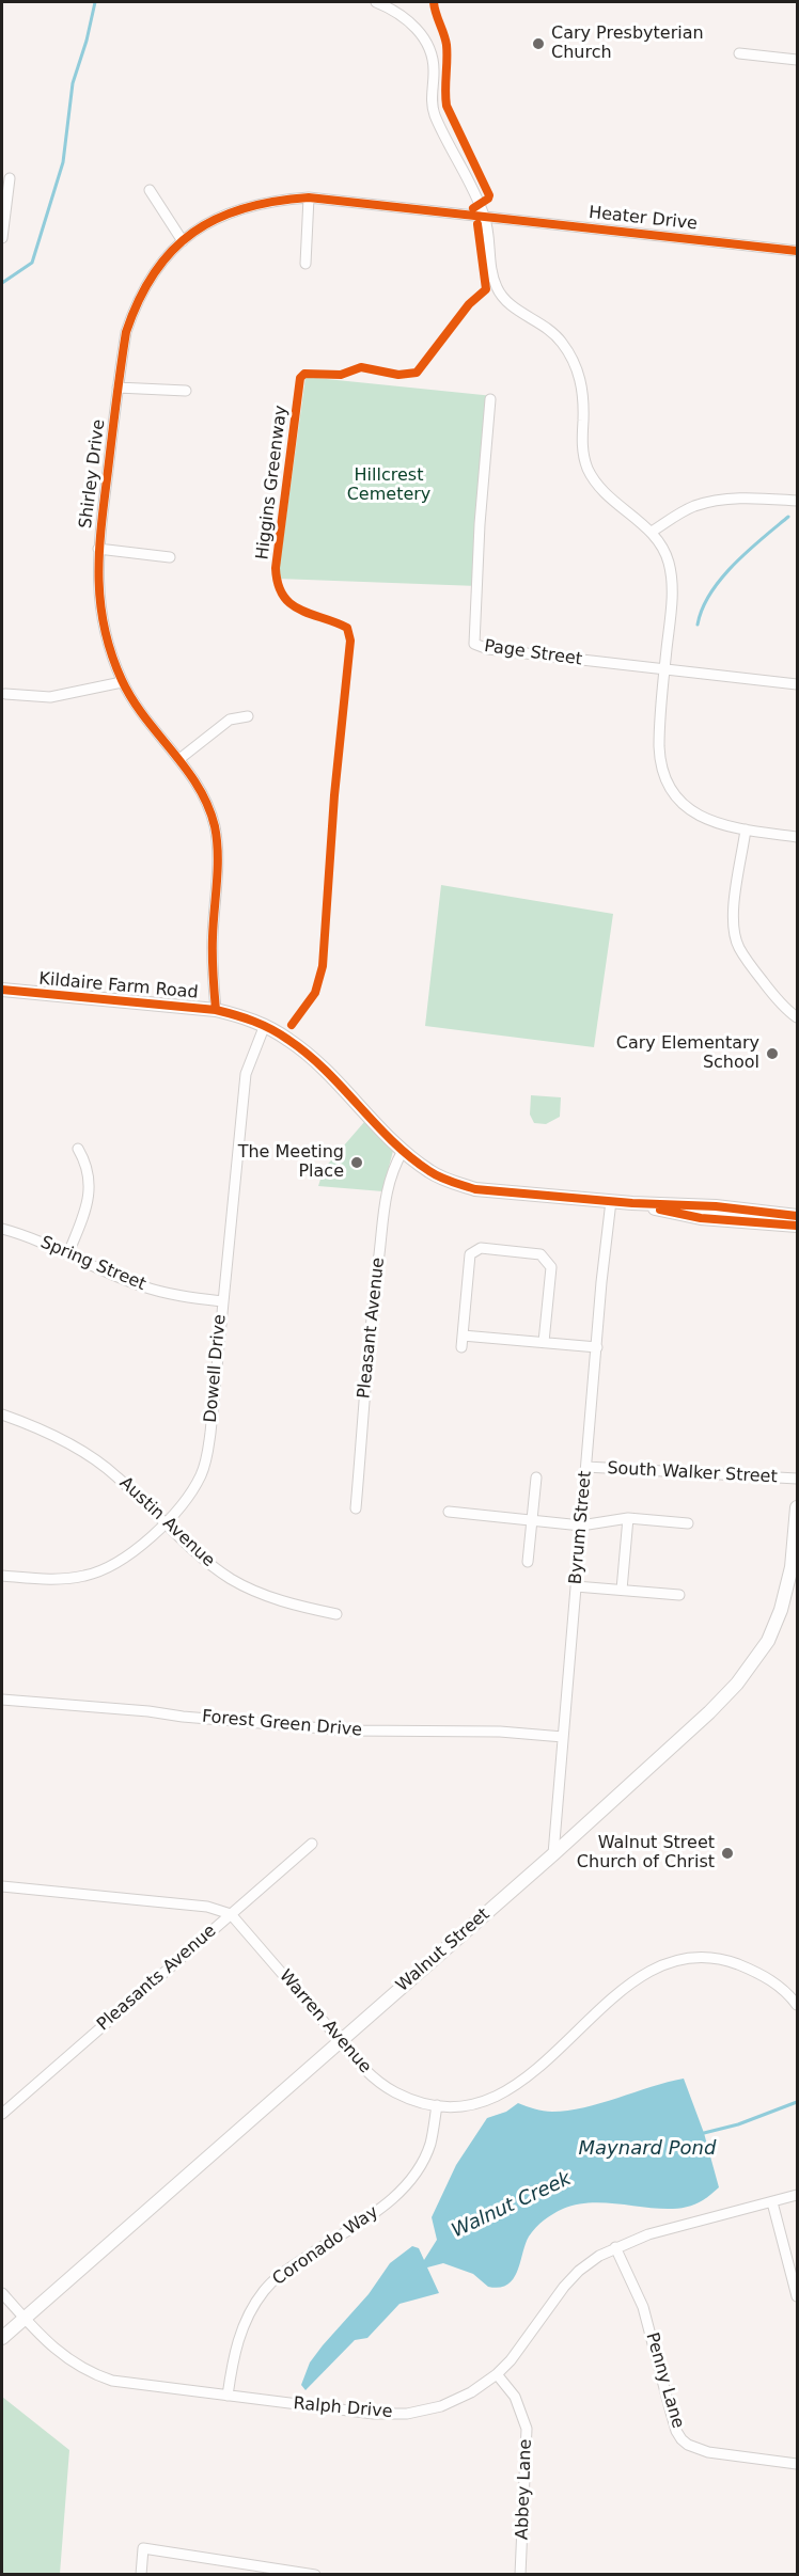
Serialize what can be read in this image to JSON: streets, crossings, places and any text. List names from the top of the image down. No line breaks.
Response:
{"streets":{"main road":["Kildaire Farm Road","Walnut Street"],"street":["Heater Drive","Shirley Drive","Page Street","Spring Street","Pleasant Avenue","Dowell Drive","South Walker Street","Austin Avenue","Byrum Street","Forest Green Drive","Pleasants Avenue","Warren Avenue","Coronado Way","Penny Lane","Ralph Drive","Abbey Lane"],"cycle path":["Higgins Greenway"]},"crossings":[["Heater Drive","Shirley Drive"],["Shirley Drive","Kildaire Farm Road"],["Kildaire Farm Road","Pleasant Avenue"],["Kildaire Farm Road","Dowell Drive"],["Kildaire Farm Road","Byrum Street"],["Spring Street","Dowell Drive"],["Dowell Drive","Austin Avenue"],["South Walker Street","Byrum Street"],["Byrum Street","Forest Green Drive"],["Byrum Street","Walnut Street"],["Walnut Street","Warren Avenue"],["Walnut Street","Ralph Drive"],["Pleasants Avenue","Warren Avenue"],["Warren Avenue","Coronado Way"],["Coronado Way","Ralph Drive"],["Penny Lane","Ralph Drive"],["Ralph Drive","Abbey Lane"]],"water":["Maynard Pond","Walnut Creek"],"parks":["Hillcrest Cemetery"],"places":["Cary Presbyterian Church","Cary Elementary School","The Meeting Place","Walnut Street Church of Christ"]}
